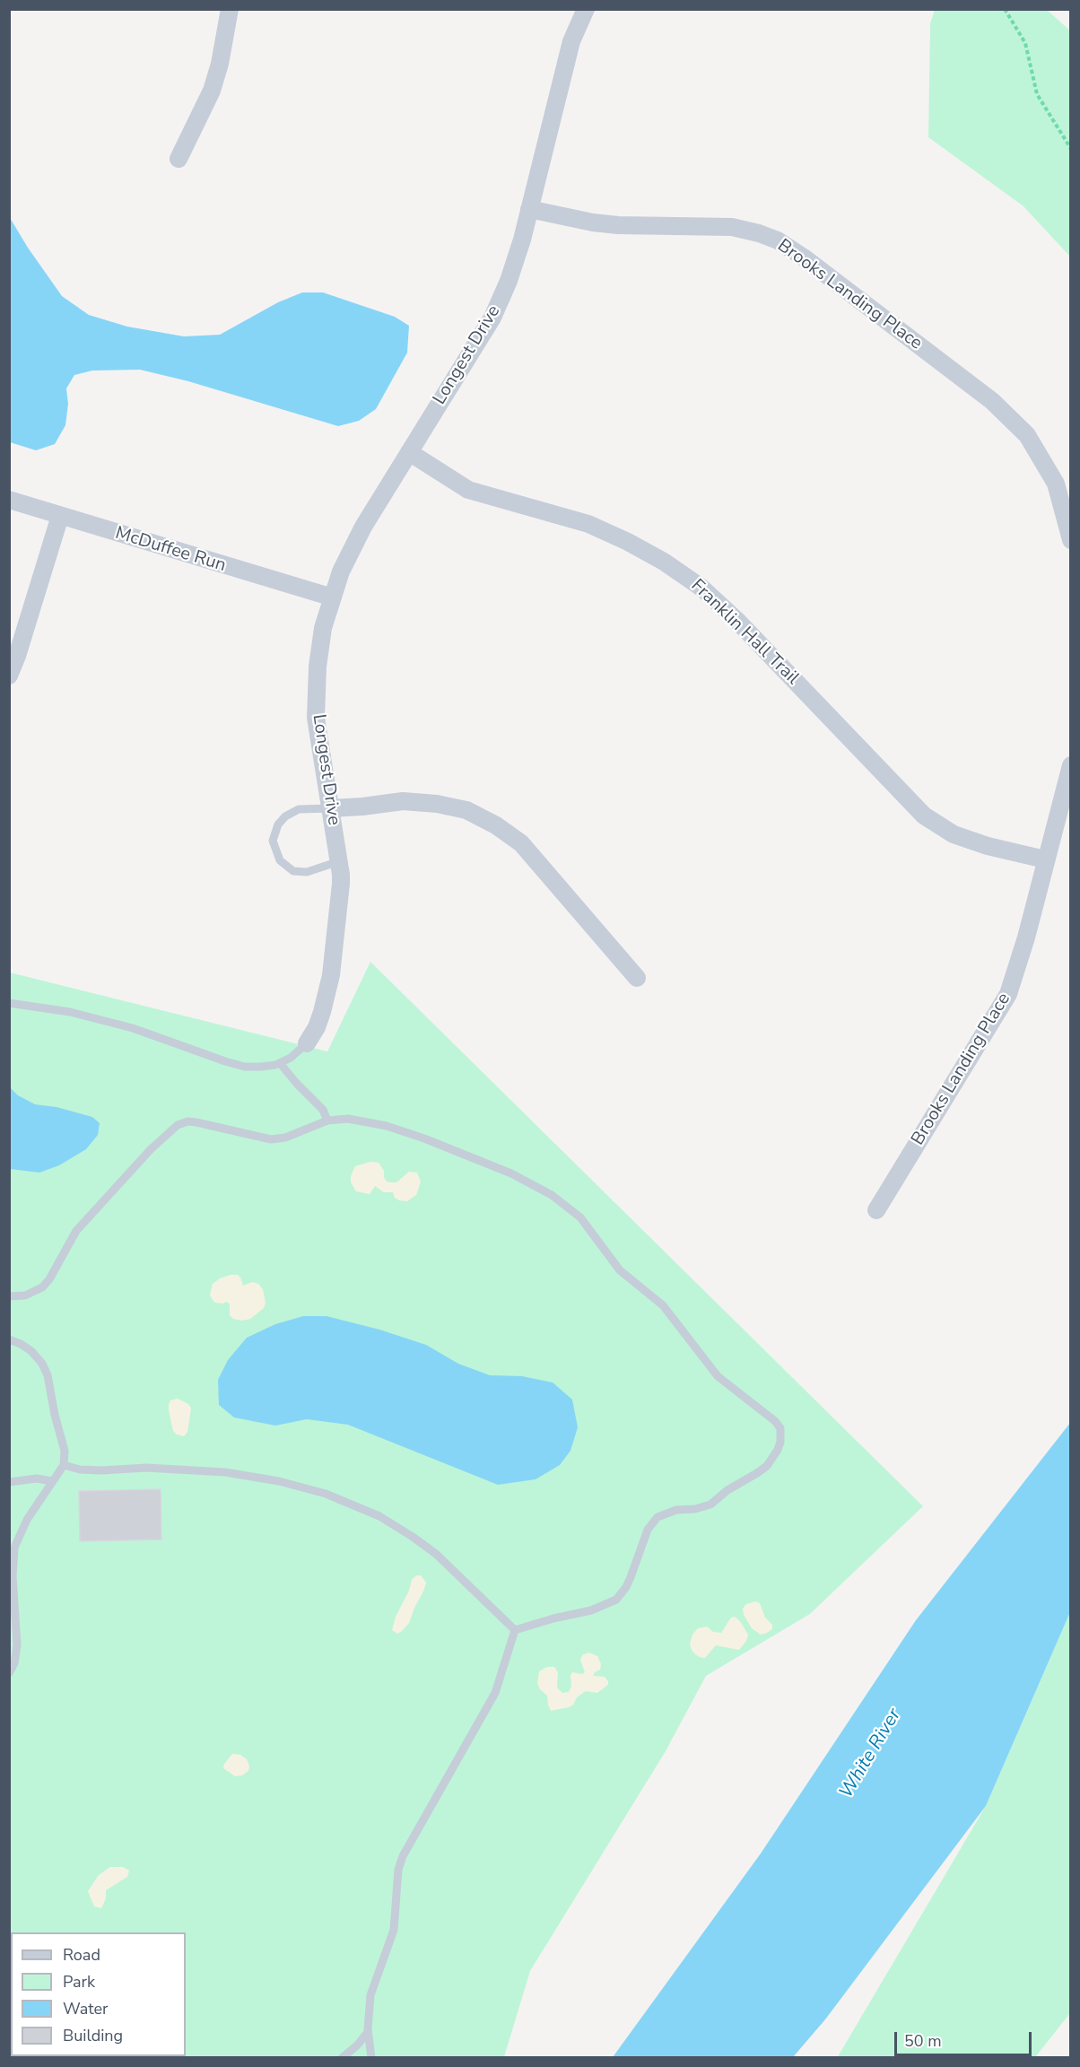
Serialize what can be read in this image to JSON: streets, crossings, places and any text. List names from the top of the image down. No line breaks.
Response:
{"streets":{"street":["Brooks Landing Place","Longest Drive","McDuffee Run","Franklin Hall Trail"]},"crossings":[["Brooks Landing Place","Longest Drive"],["Brooks Landing Place","Franklin Hall Trail"],["Longest Drive","McDuffee Run"],["Longest Drive","Franklin Hall Trail"]],"water":["White River"],"legend":["Road","Park","Water","Building"],"scale_bar":"50 m"}
